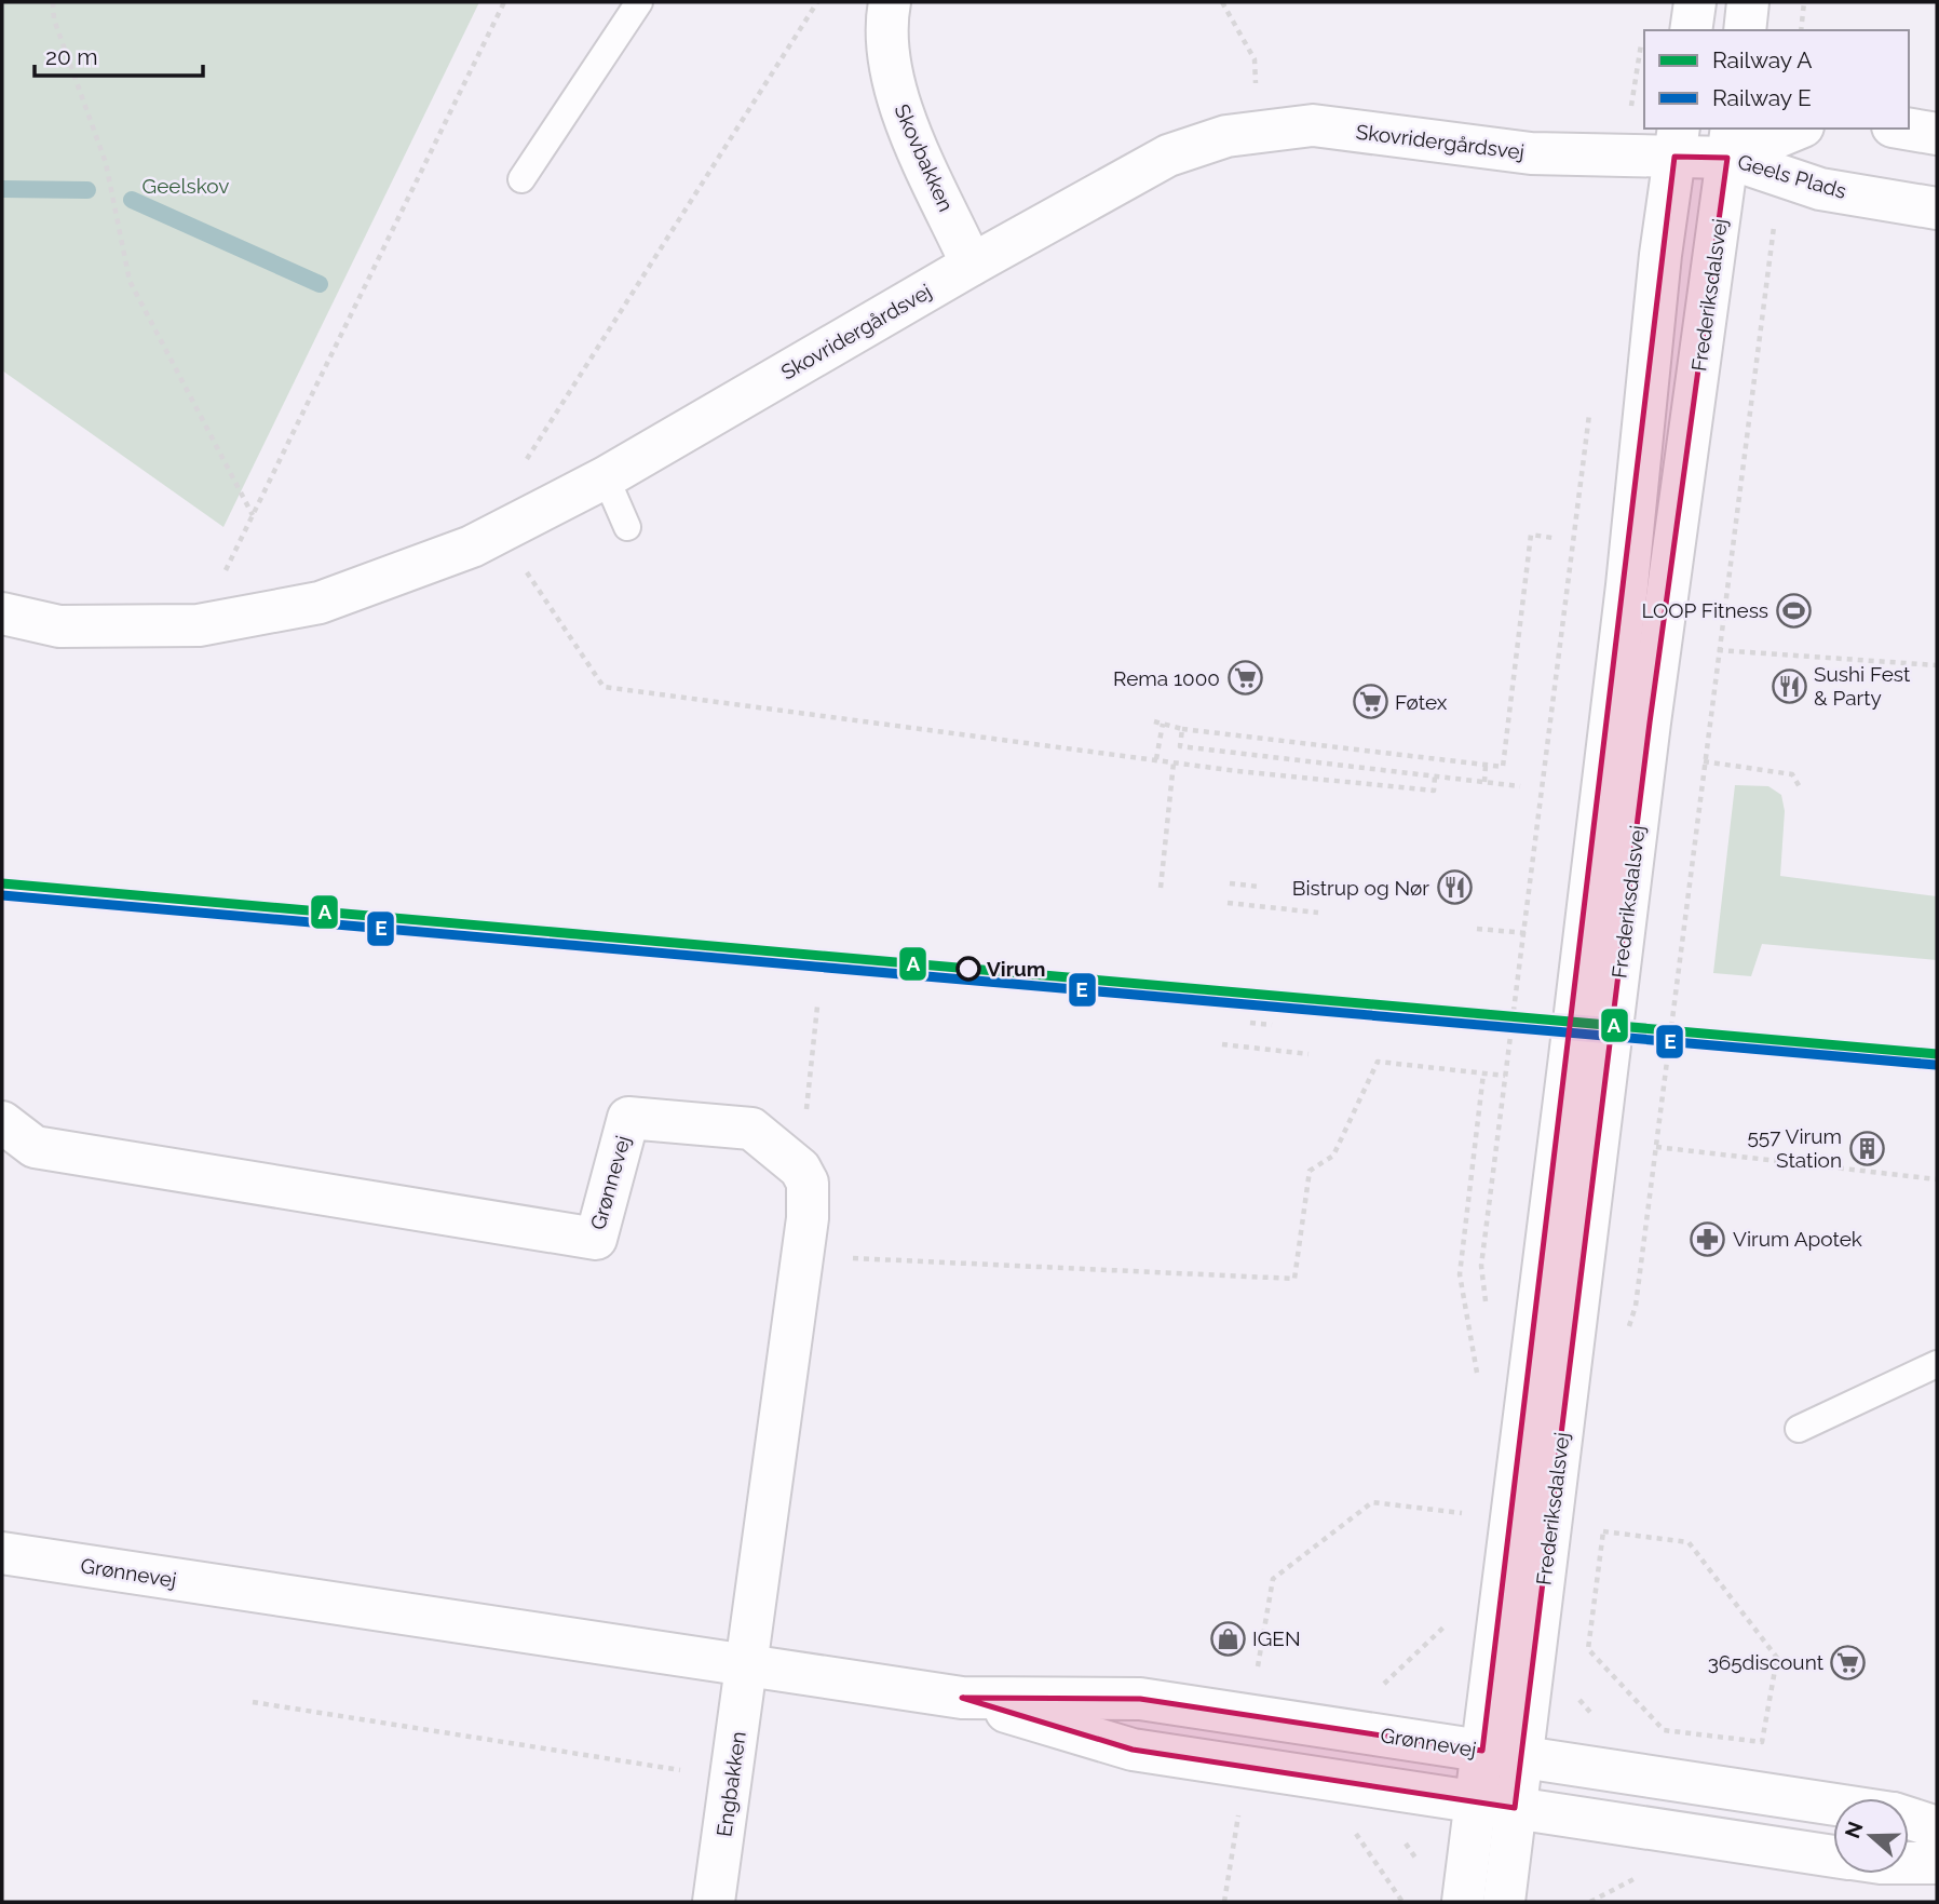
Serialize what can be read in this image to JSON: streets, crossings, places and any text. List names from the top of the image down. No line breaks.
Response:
{"streets":{"street":["Skovridergårdsvej","Skovbakken","Geels Plads","Frederiksdalsvej","Grønnevej","Engbakken"]},"crossings":[["Skovridergårdsvej","Skovbakken"],["Skovridergårdsvej","Geels Plads"],["Skovridergårdsvej","Frederiksdalsvej"],["Geels Plads","Frederiksdalsvej"],["Frederiksdalsvej","Grønnevej"],["Grønnevej","Engbakken"]],"parks":["Geelskov"],"places":{"sports":["LOOP Fitness"],"supermarket":["Rema 1000","Føtex","365discount"],"restaurant":["Sushi Fest & Party","Bistrup og Nør"],"other":["Virum"],"building":["557 Virum Station"],"pharmacy":["Virum Apotek"],"shop":["IGEN"]},"lines":["rail line A","rail line E"],"legend":["Railway A","Railway E"],"scale_bar":"20 m","north":"left"}
